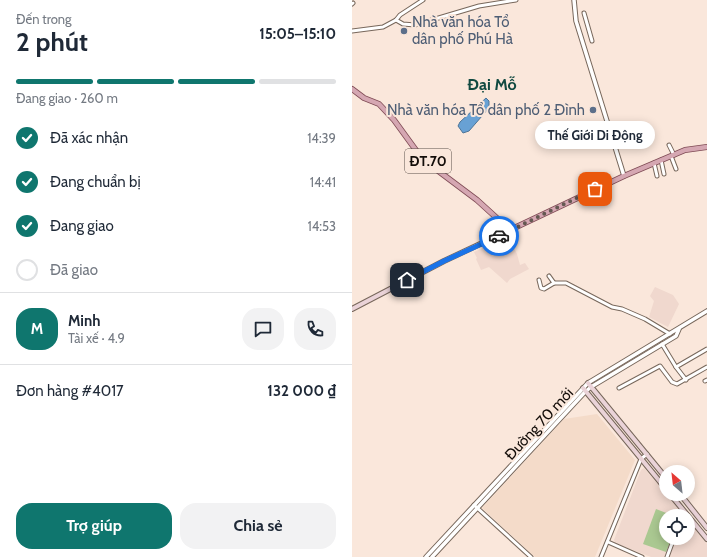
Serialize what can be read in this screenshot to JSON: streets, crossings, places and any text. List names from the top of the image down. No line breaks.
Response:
{"streets":{"main road":["ĐT.70"],"street":["Đường 70 mới"]},"districts":["Đại Mỗ"],"places":["Nhà văn hóa Tổ dân phố Phú Hà","Nhà văn hóa Tổ dân phố 2 Đình","Thế Giới Di Động"],"north":"top left","page":{"heading":["2 phút","Đến trong","15:05–15:10"],"panel":["Minh","Tài xế · 4.9","Đơn hàng #4017","132 000 ₫"],"bar":"Đang giao · 260 m","list":[["Đã xác nhận","14:39"],["Đang chuẩn bị","14:41"],["Đang giao","14:53"],"Đã giao"],"bubble":"Thế Giới Di Động","round":"M","buttons":["Trợ giúp","Chia sẻ"]}}
